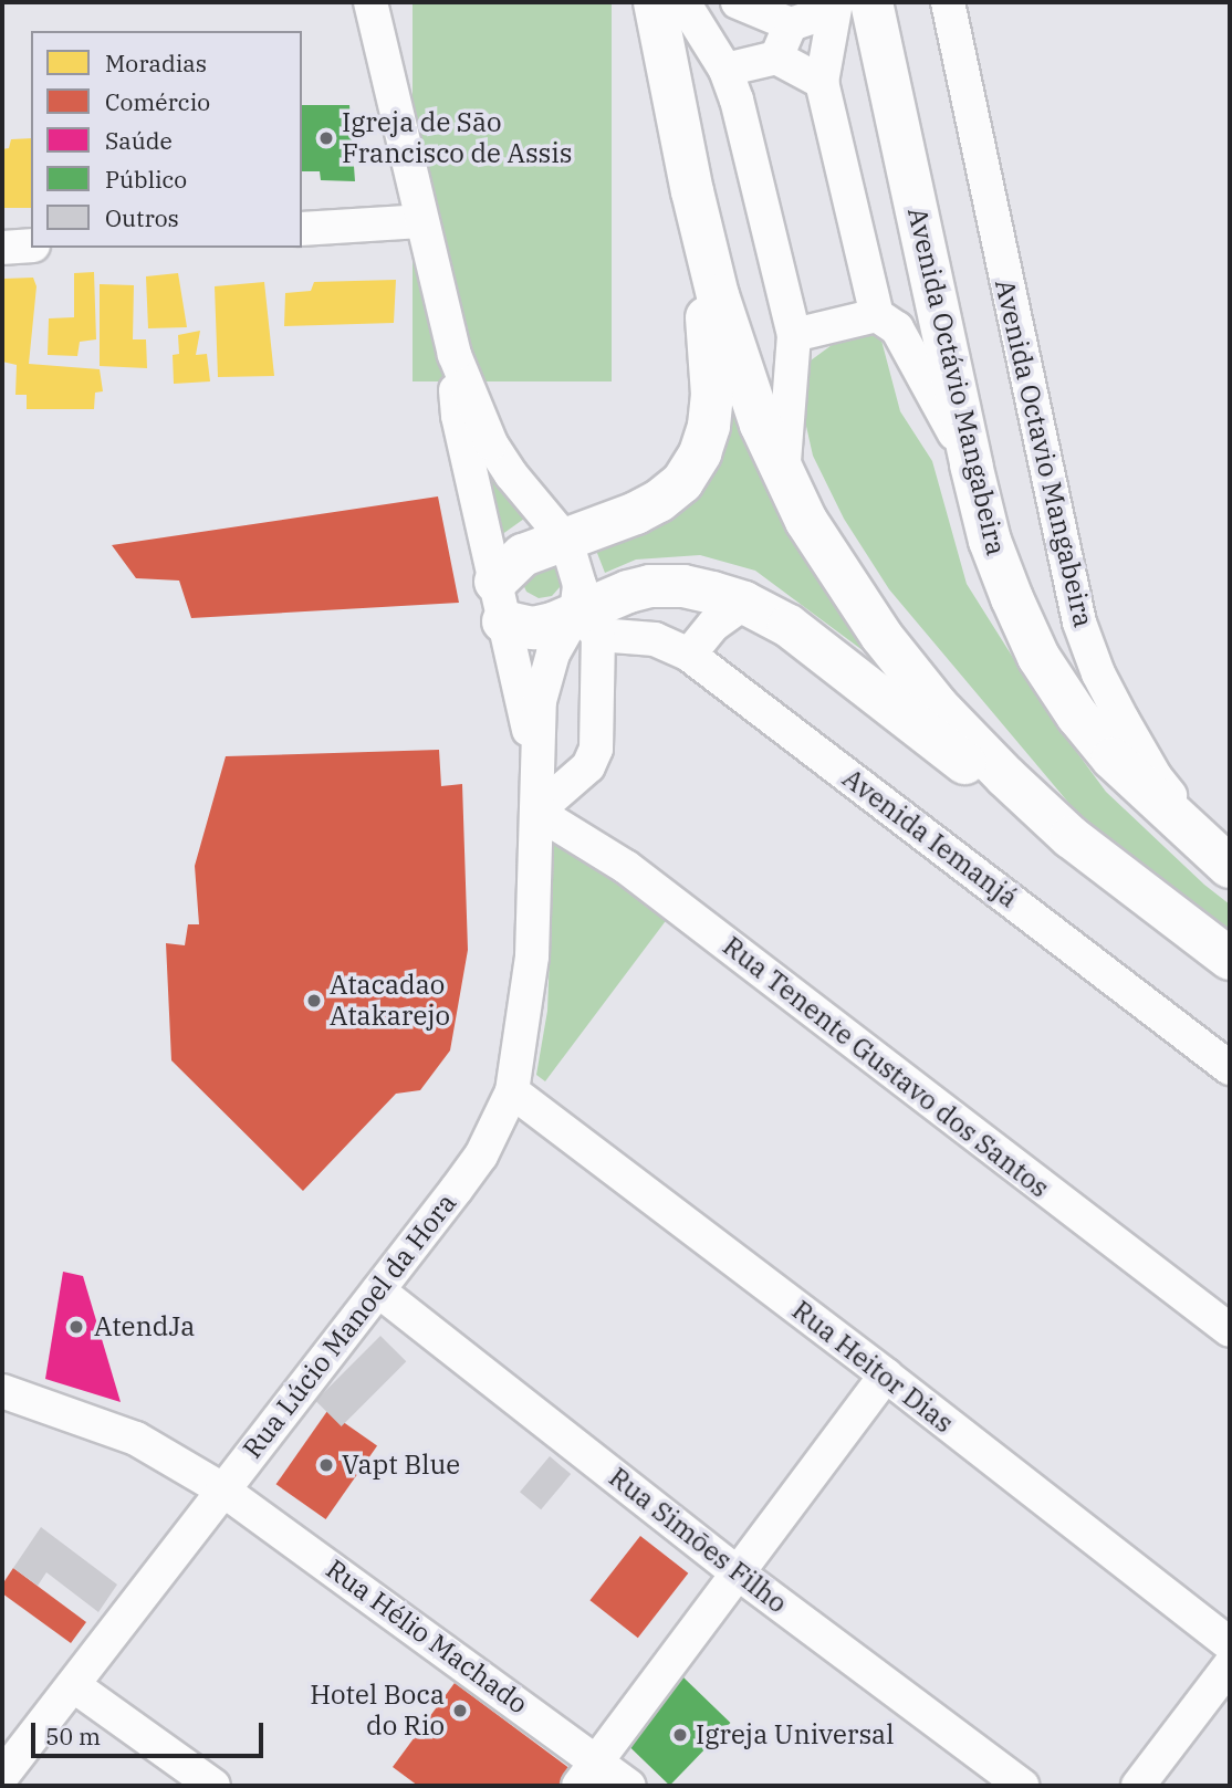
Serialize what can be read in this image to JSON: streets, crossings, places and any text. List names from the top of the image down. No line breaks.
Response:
{"streets":{"main road":["Avenida Octávio Mangabeira"],"street":["Avenida Octavio Mangabeira","Avenida Iemanjá","Rua Tenente Gustavo dos Santos","Rua Lúcio Manoel da Hora","Rua Heitor Dias","Rua Simões Filho","Rua Hélio Machado"]},"crossings":[["Avenida Octávio Mangabeira","Avenida Octavio Mangabeira"],["Rua Tenente Gustavo dos Santos","Rua Lúcio Manoel da Hora"],["Rua Lúcio Manoel da Hora","Rua Heitor Dias"],["Rua Lúcio Manoel da Hora","Rua Simões Filho"],["Rua Lúcio Manoel da Hora","Rua Hélio Machado"]],"places":["Igreja de São Francisco de Assis","Atacadao Atakarejo","AtendJa","Vapt Blue","Hotel Boca do Rio","Igreja Universal"],"legend":["Moradias","Comércio","Saúde","Público","Outros"],"scale_bar":"50 m"}
